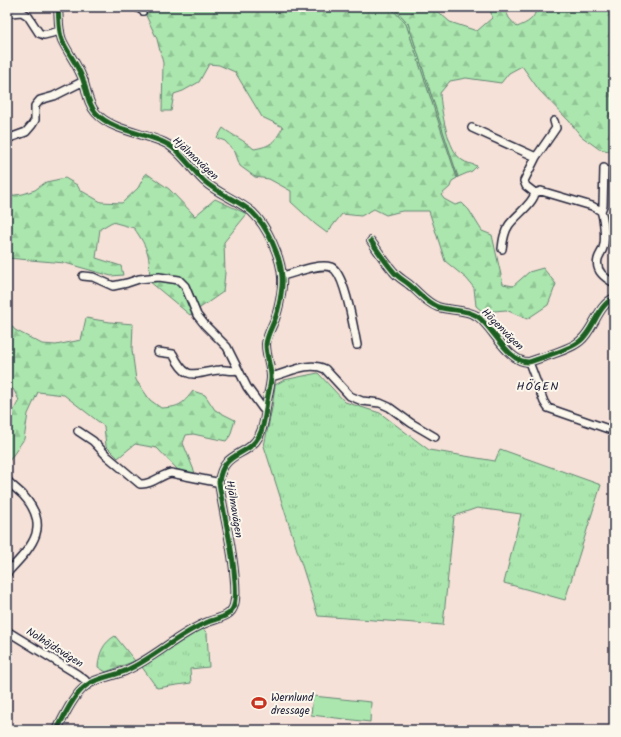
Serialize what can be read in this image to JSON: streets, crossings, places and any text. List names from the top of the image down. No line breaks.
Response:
{"streets":{"street":["Hjälmavägen","Högenvägen","Nolhöjdsvägen"]},"crossings":[["Hjälmavägen","Nolhöjdsvägen"]],"districts":["HÖGEN"],"places":{"sports":["Wernlund dressage"]}}
